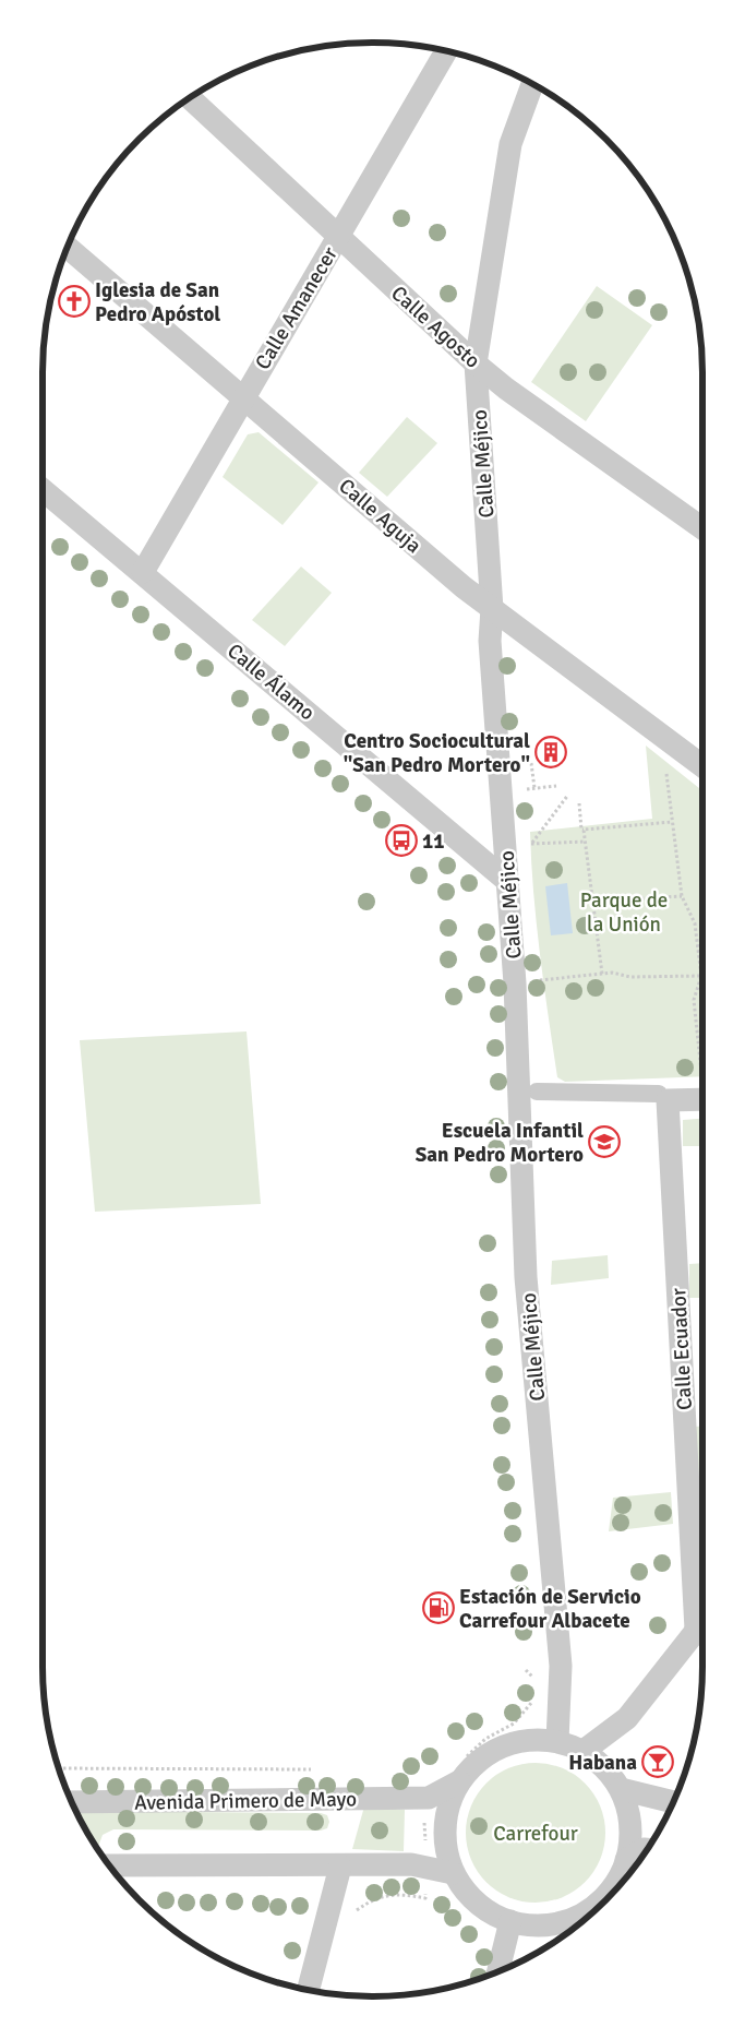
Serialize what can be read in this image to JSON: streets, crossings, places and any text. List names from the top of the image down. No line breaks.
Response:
{"streets":{"street":["Calle Amanecer","Calle Agosto","Calle Méjico","Calle Aguja","Calle Álamo","Calle Ecuador","Avenida Primero de Mayo"]},"crossings":[["Calle Amanecer","Calle Agosto"],["Calle Amanecer","Calle Aguja"],["Calle Amanecer","Calle Álamo"],["Calle Agosto","Calle Méjico"],["Calle Méjico","Calle Aguja"],["Calle Méjico","Calle Álamo"]],"parks":["Parque de la Unión","Carrefour"],"places":{"church":["Iglesia de San Pedro Apóstol"],"building":["Centro Sociocultural \"San Pedro Mortero\""],"bus stop":["11"],"school or university":["Escuela Infantil San Pedro Mortero"],"fuel station":["Estación de Servicio Carrefour Albacete"],"bar":["Habana"]}}
